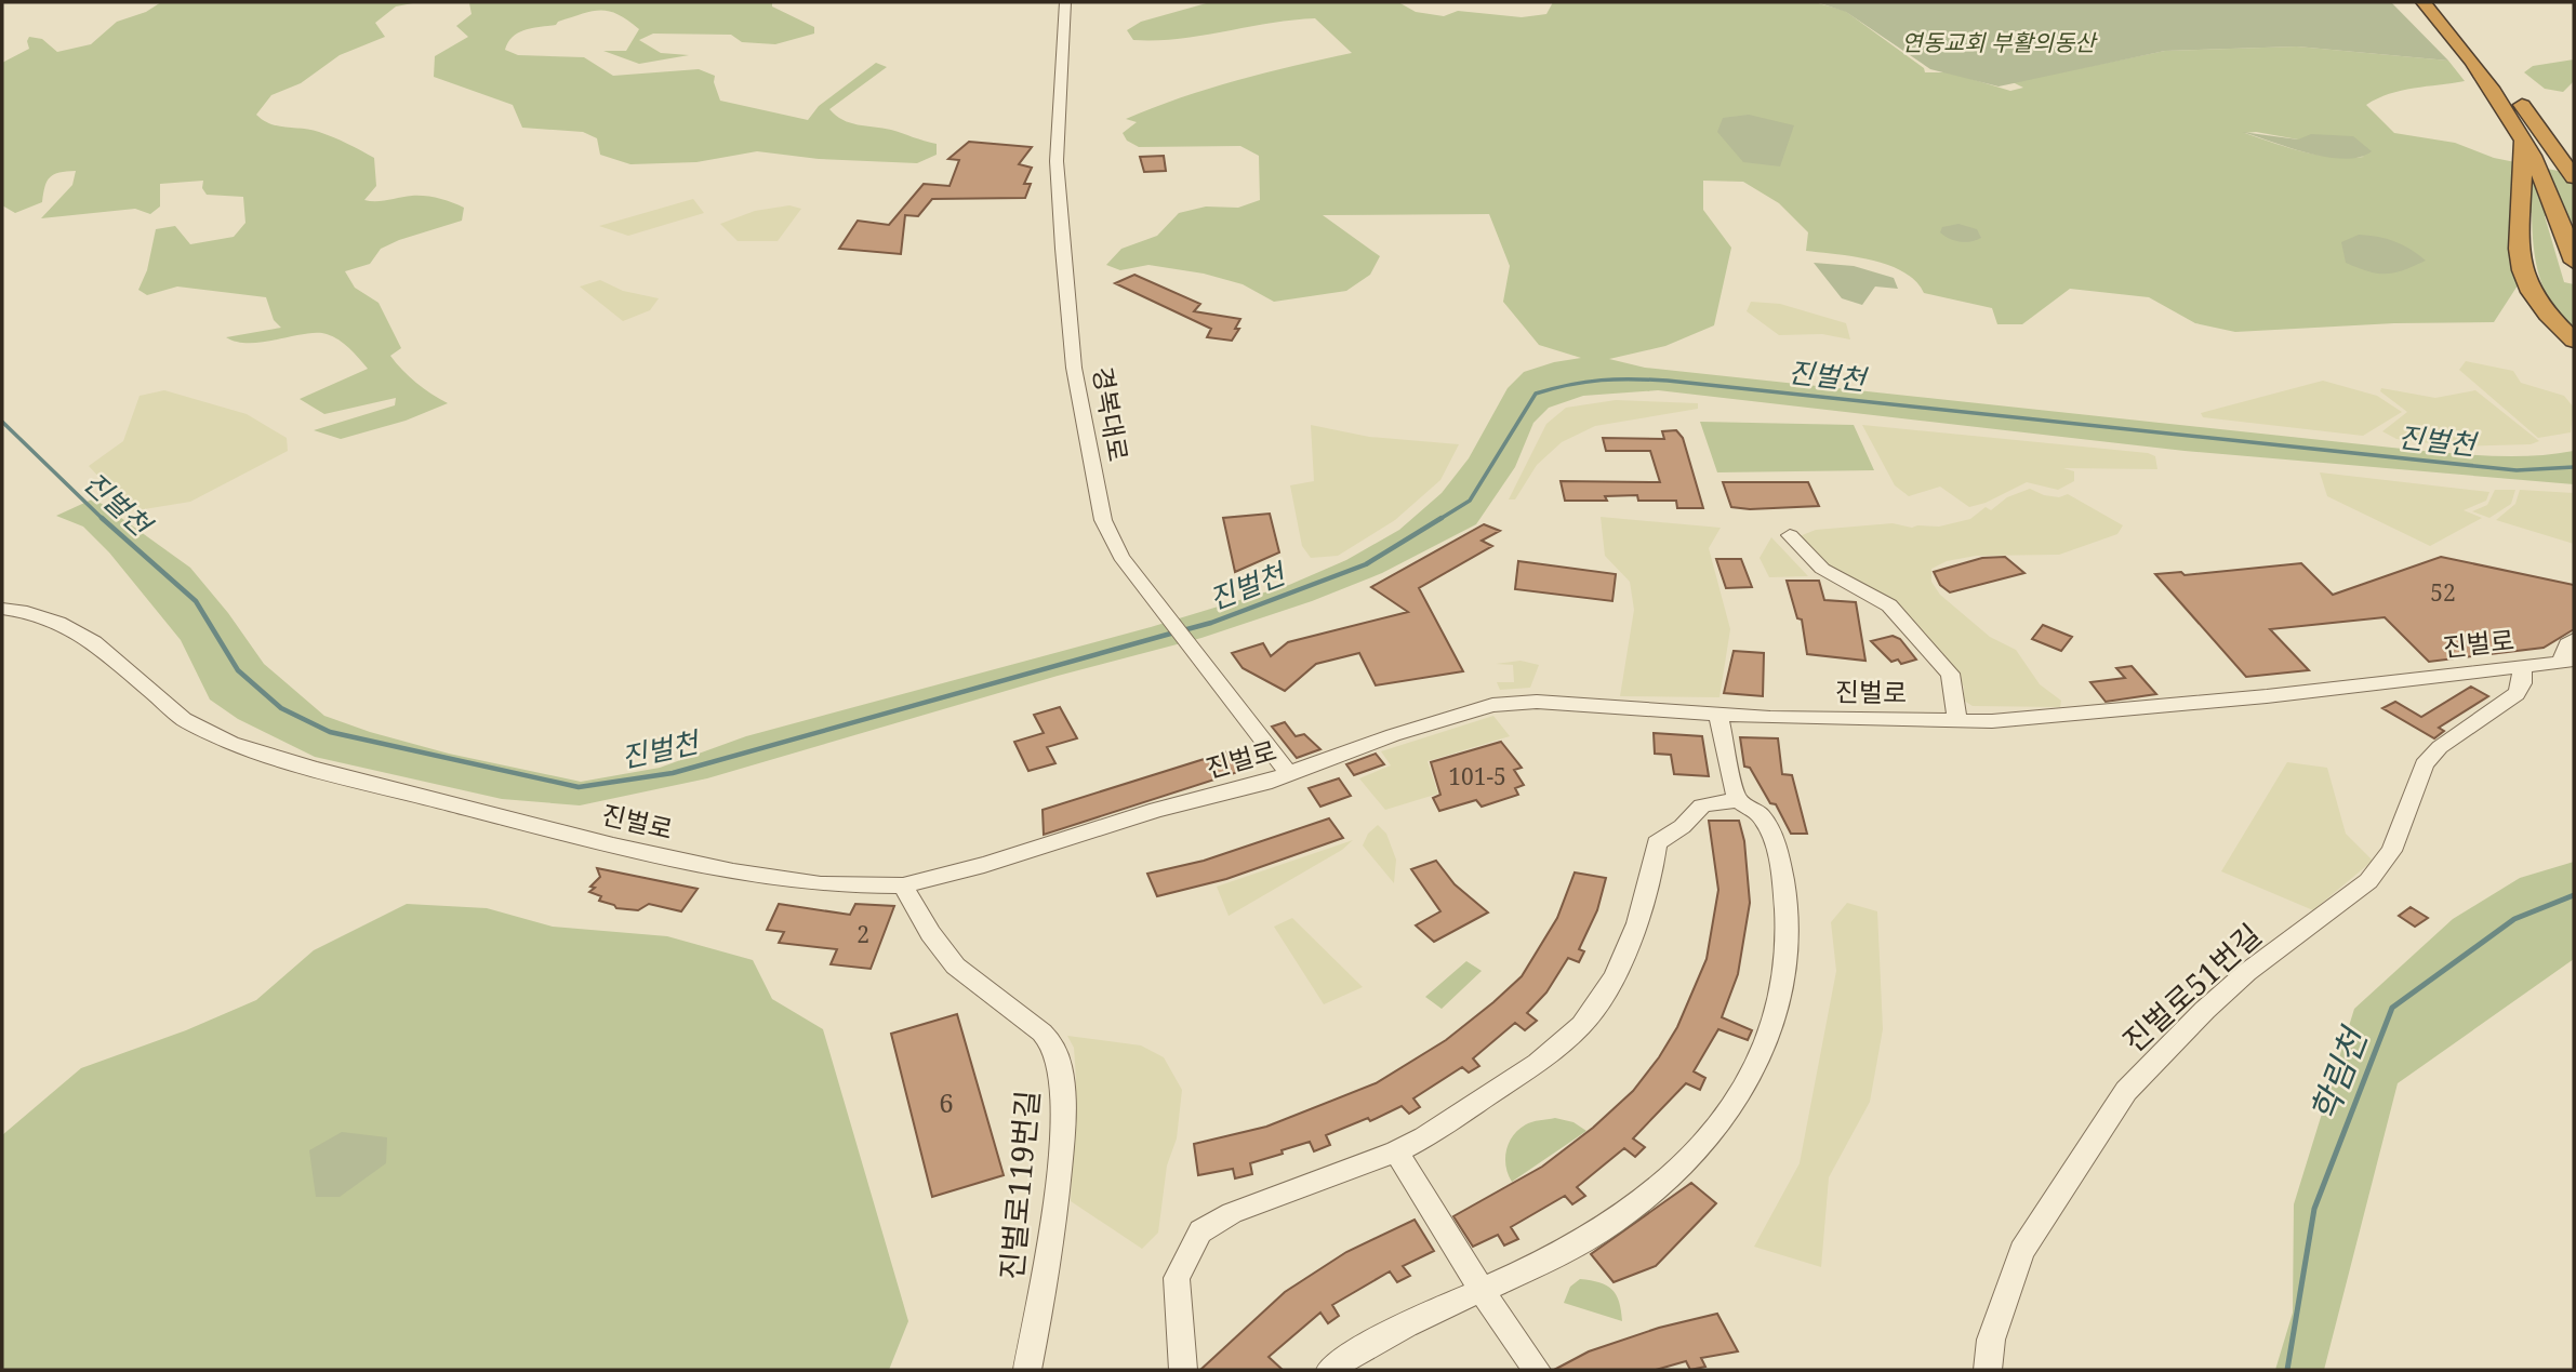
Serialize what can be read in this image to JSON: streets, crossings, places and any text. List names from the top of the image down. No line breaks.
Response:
{"streets":{"street":["경복대로","진벌로","진벌로51번길","진벌로119번길"]},"crossings":[["경복대로","진벌로"],["진벌로","진벌로51번길"],["진벌로","진벌로119번길"]],"water":["진벌천","학림천"],"parks":["연동교회 부활의동산"],"house_numbers":["52","101-5","2","6"]}
